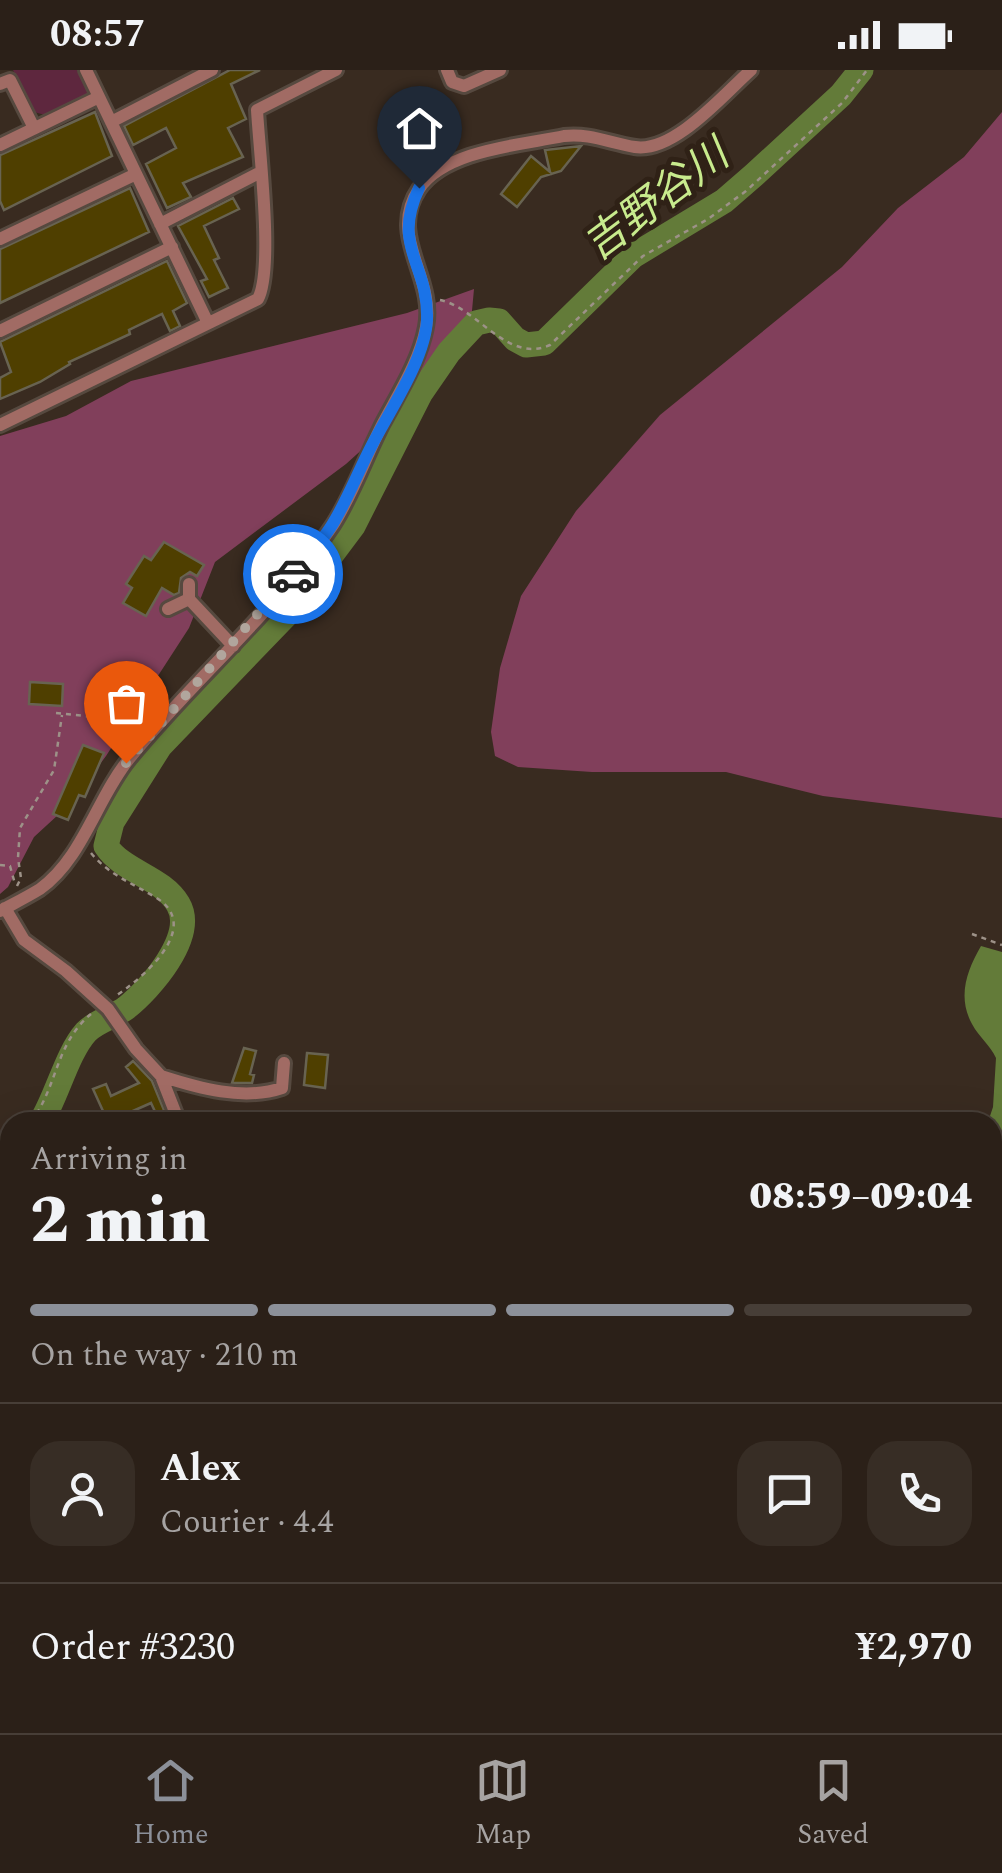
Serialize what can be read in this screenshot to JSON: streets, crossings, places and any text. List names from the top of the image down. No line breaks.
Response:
{"water":["吉野谷川"],"page":{"status":"08:57","heading":["2 min","Arriving in","08:59–09:04"],"panel":["Alex","Courier · 4.4","Order #3230","¥2,970"],"bar":"On the way · 210 m","tabs":["Home","Map","Saved"]}}
